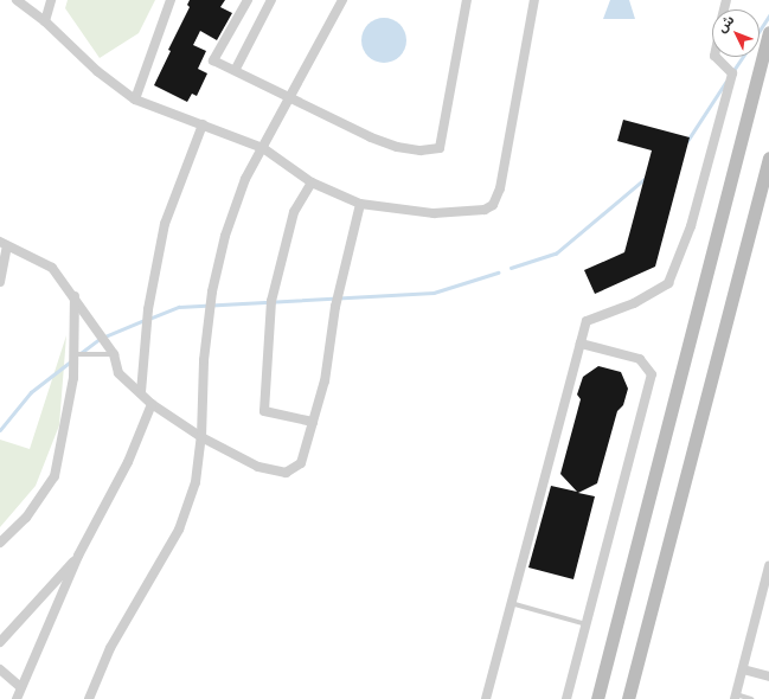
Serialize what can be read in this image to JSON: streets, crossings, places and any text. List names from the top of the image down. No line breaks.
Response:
{"north":"top left"}
